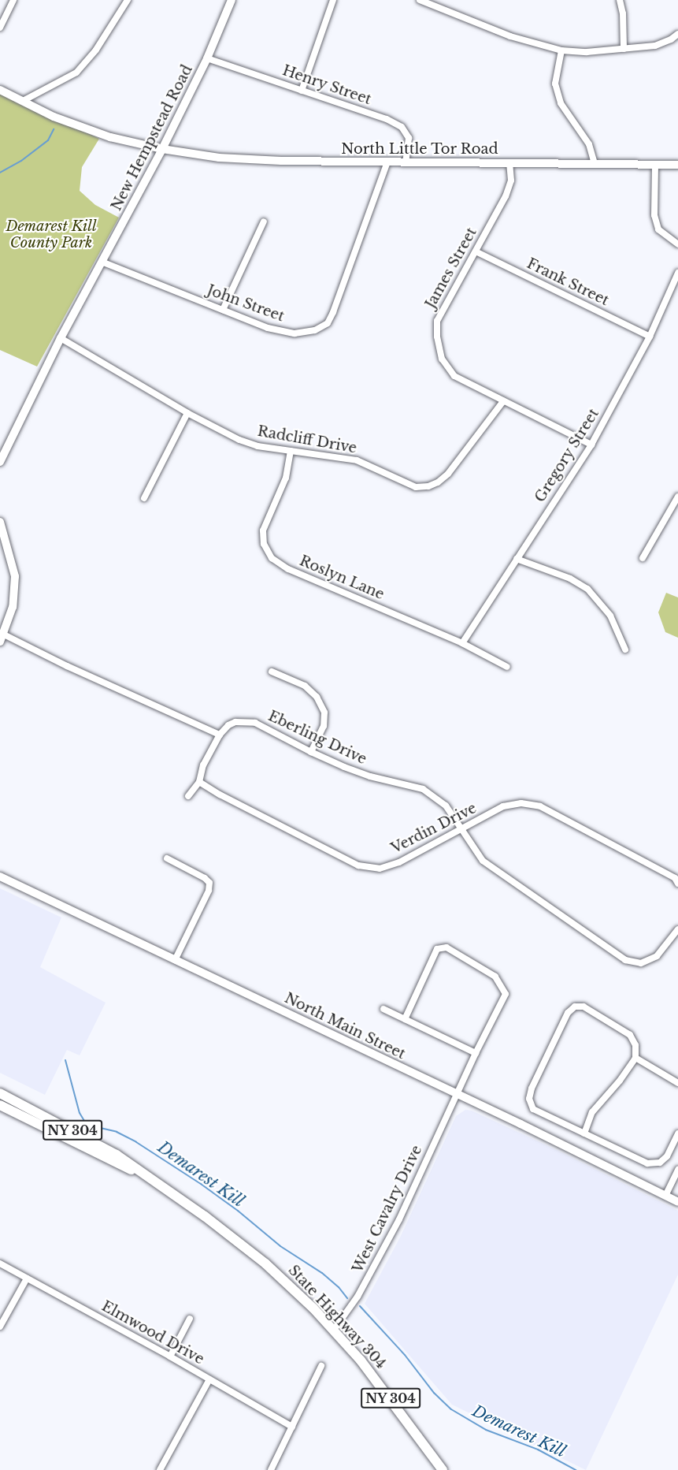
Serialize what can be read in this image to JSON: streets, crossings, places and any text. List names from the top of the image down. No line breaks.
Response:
{"streets":{"main road":["NY 304","State Highway 304"],"street":["Henry Street","New Hempstead Road","North Little Tor Road","James Street","Frank Street","John Street","Radcliff Drive","Gregory Street","Roslyn Lane","Eberling Drive","Verdin Drive","North Main Street","West Cavalry Drive","Elmwood Drive"]},"crossings":[["Henry Street","New Hempstead Road"],["Henry Street","North Little Tor Road"],["New Hempstead Road","North Little Tor Road"],["New Hempstead Road","John Street"],["New Hempstead Road","Radcliff Drive"],["North Little Tor Road","James Street"],["North Little Tor Road","John Street"],["James Street","Frank Street"],["James Street","Radcliff Drive"],["James Street","Gregory Street"],["Frank Street","Gregory Street"],["Radcliff Drive","Roslyn Lane"],["Gregory Street","Roslyn Lane"],["Eberling Drive","Verdin Drive"],["North Main Street","West Cavalry Drive"],["West Cavalry Drive","State Highway 304"]],"water":["Demarest Kill"],"parks":["Demarest Kill County Park"]}
